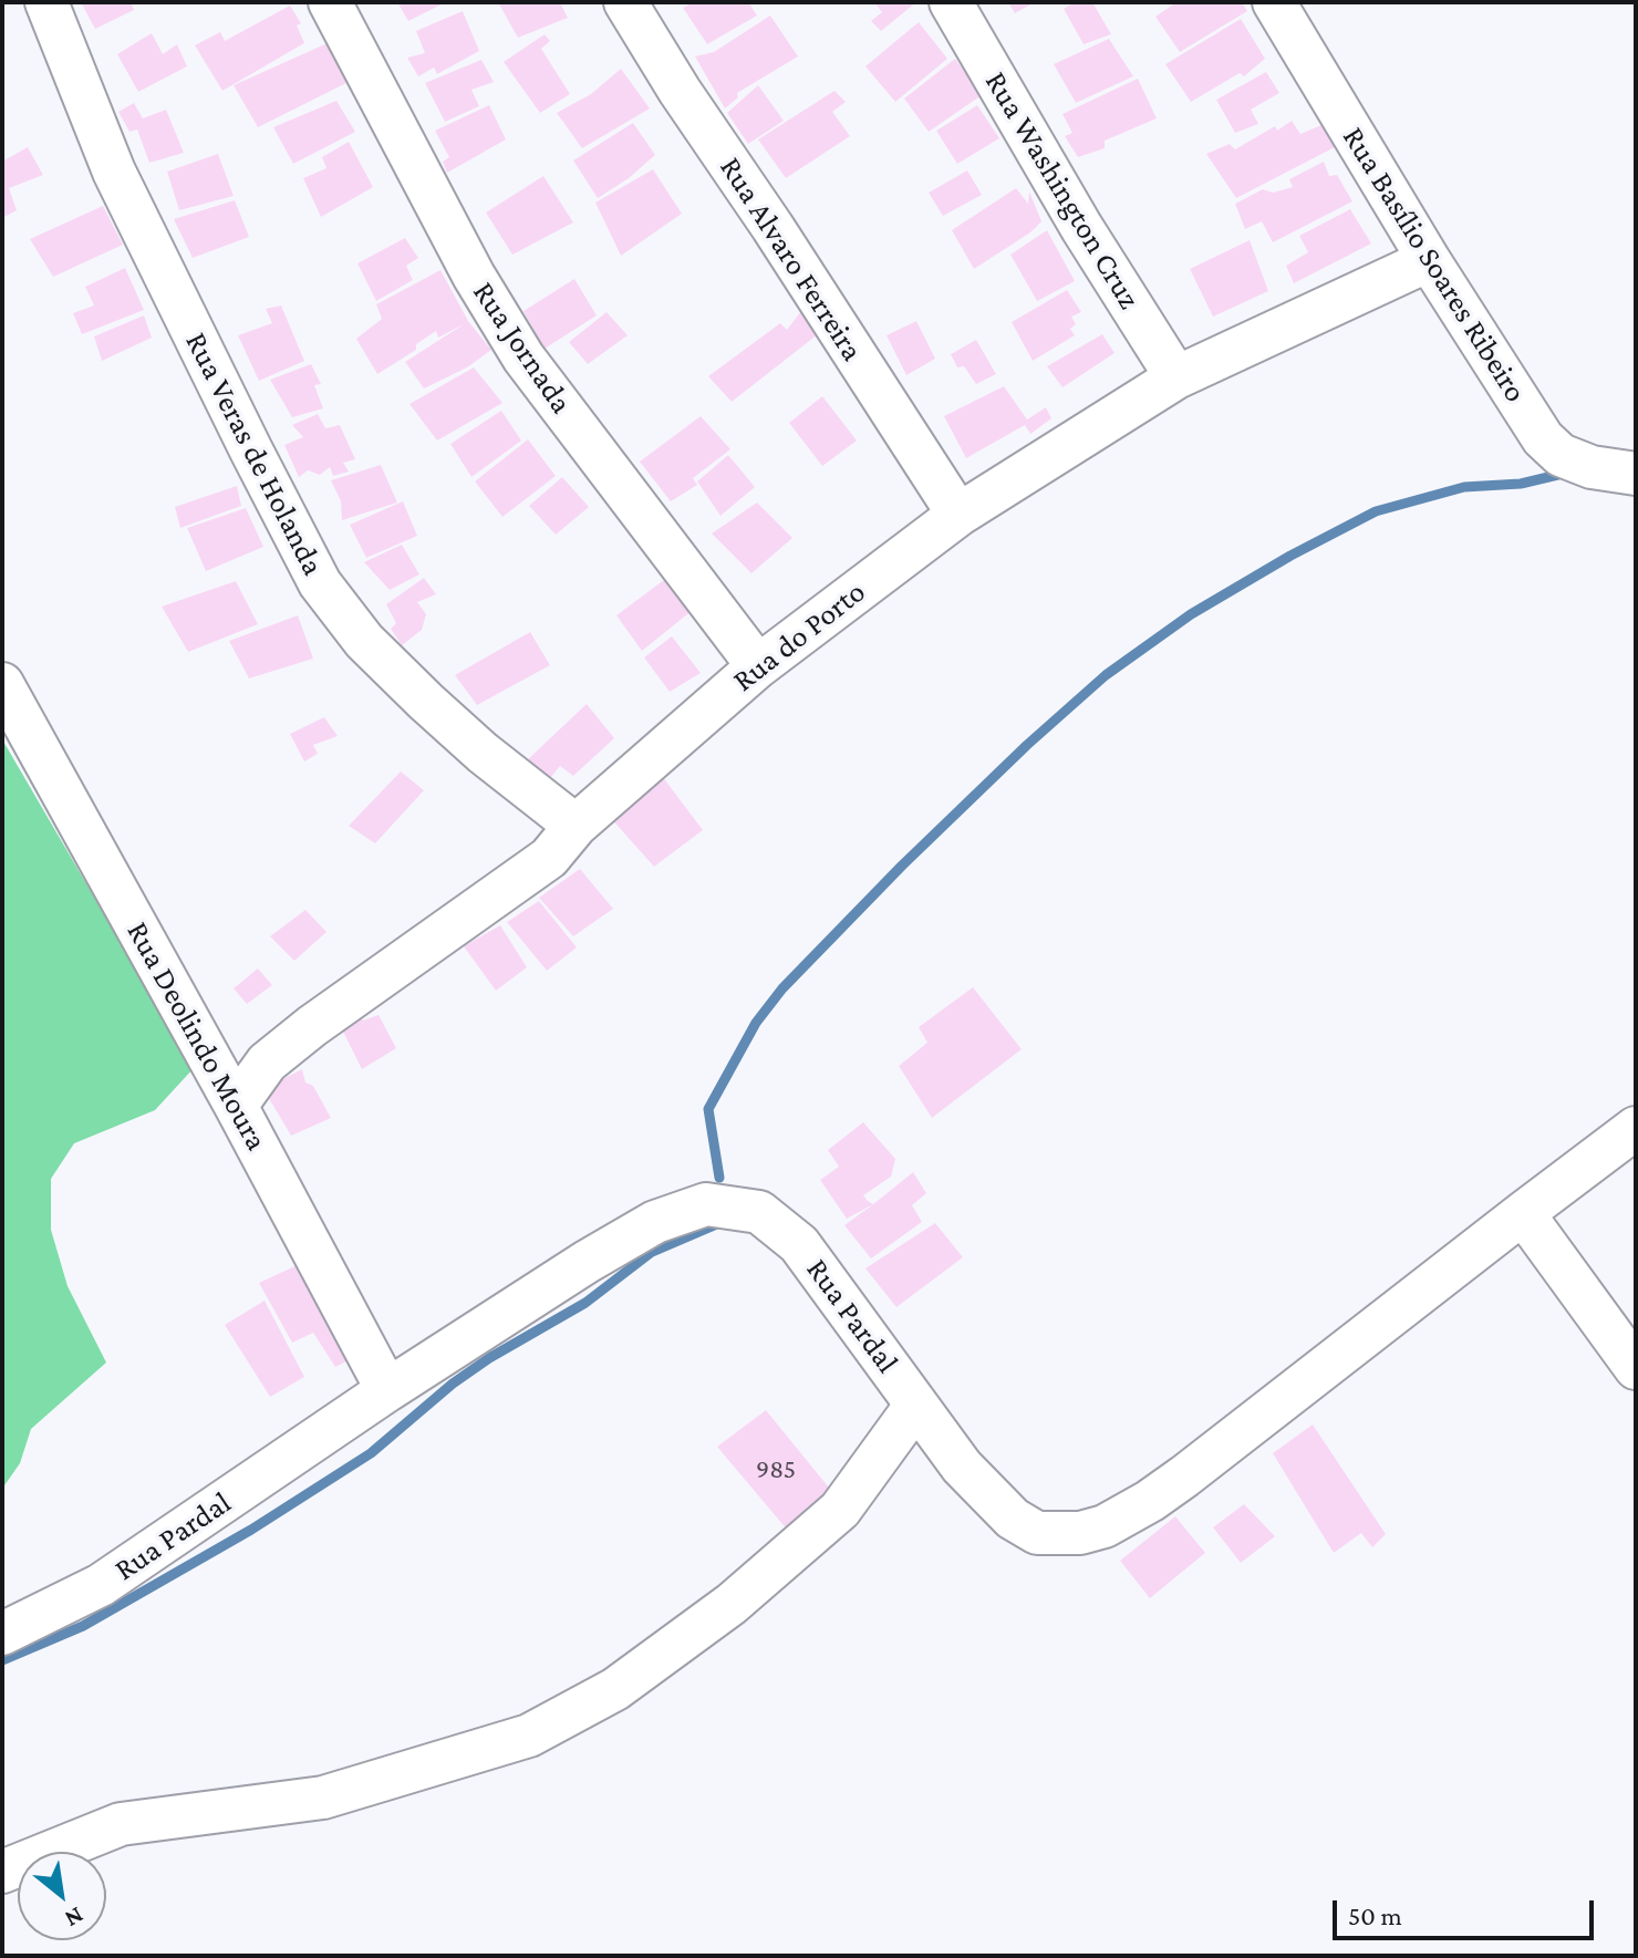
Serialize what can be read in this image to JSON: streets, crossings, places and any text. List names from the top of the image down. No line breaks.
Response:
{"streets":{"street":["Rua Washington Cruz","Rua Alvaro Ferreira","Rua Basílio Soares Ribeiro","Rua Jornada","Rua Veras de Holanda","Rua do Porto","Rua Deolindo Moura","Rua Pardal"]},"crossings":[["Rua Washington Cruz","Rua do Porto"],["Rua Alvaro Ferreira","Rua do Porto"],["Rua Basílio Soares Ribeiro","Rua do Porto"],["Rua Jornada","Rua do Porto"],["Rua Veras de Holanda","Rua do Porto"],["Rua do Porto","Rua Deolindo Moura"],["Rua Deolindo Moura","Rua Pardal"]],"house_numbers":["985"],"scale_bar":"50 m","north":"bottom right"}
